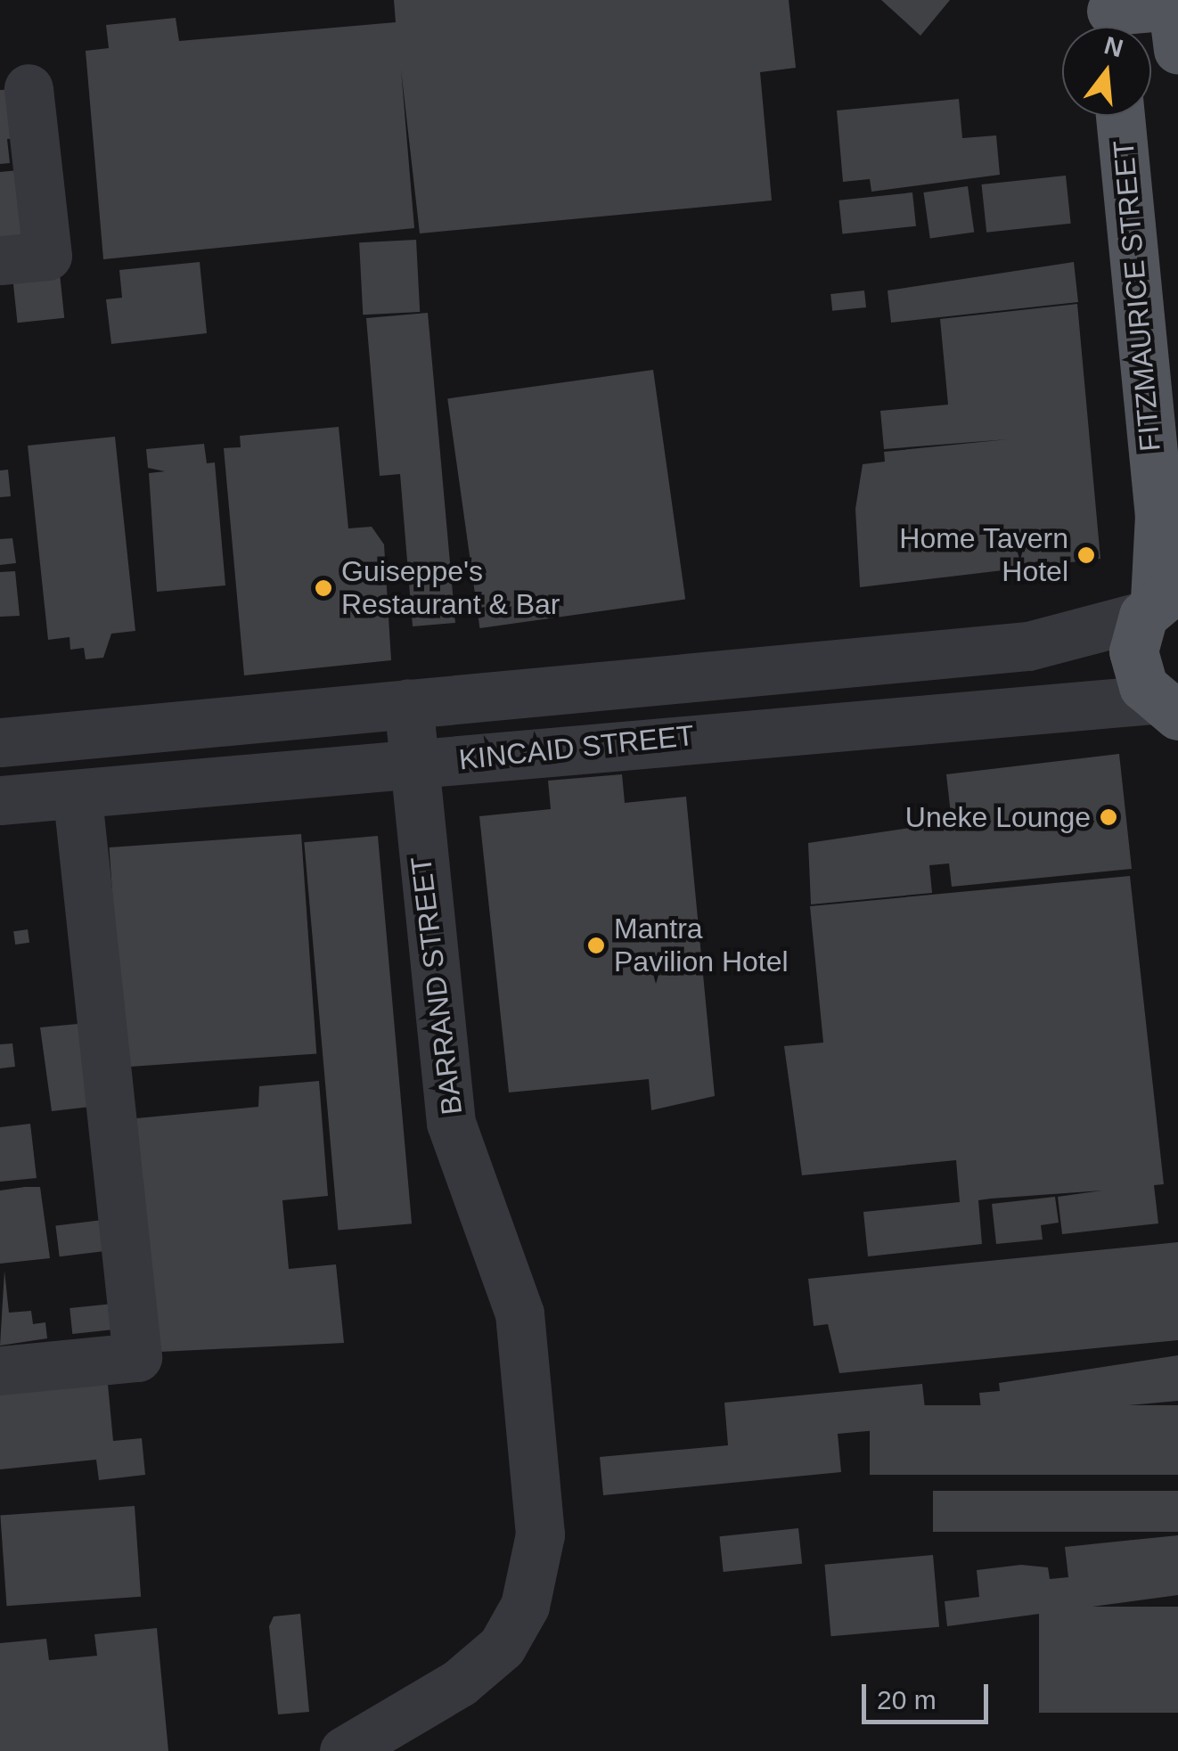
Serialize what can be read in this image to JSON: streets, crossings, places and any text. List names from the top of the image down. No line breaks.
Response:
{"streets":{"main road":["FITZMAURICE STREET"],"street":["KINCAID STREET","BARRAND STREET"]},"crossings":[["FITZMAURICE STREET","KINCAID STREET"],["KINCAID STREET","BARRAND STREET"]],"places":["Home Tavern Hotel","Guiseppe's Restaurant & Bar","Uneke Lounge","Mantra Pavilion Hotel"],"scale_bar":"20 m","north":"top"}
